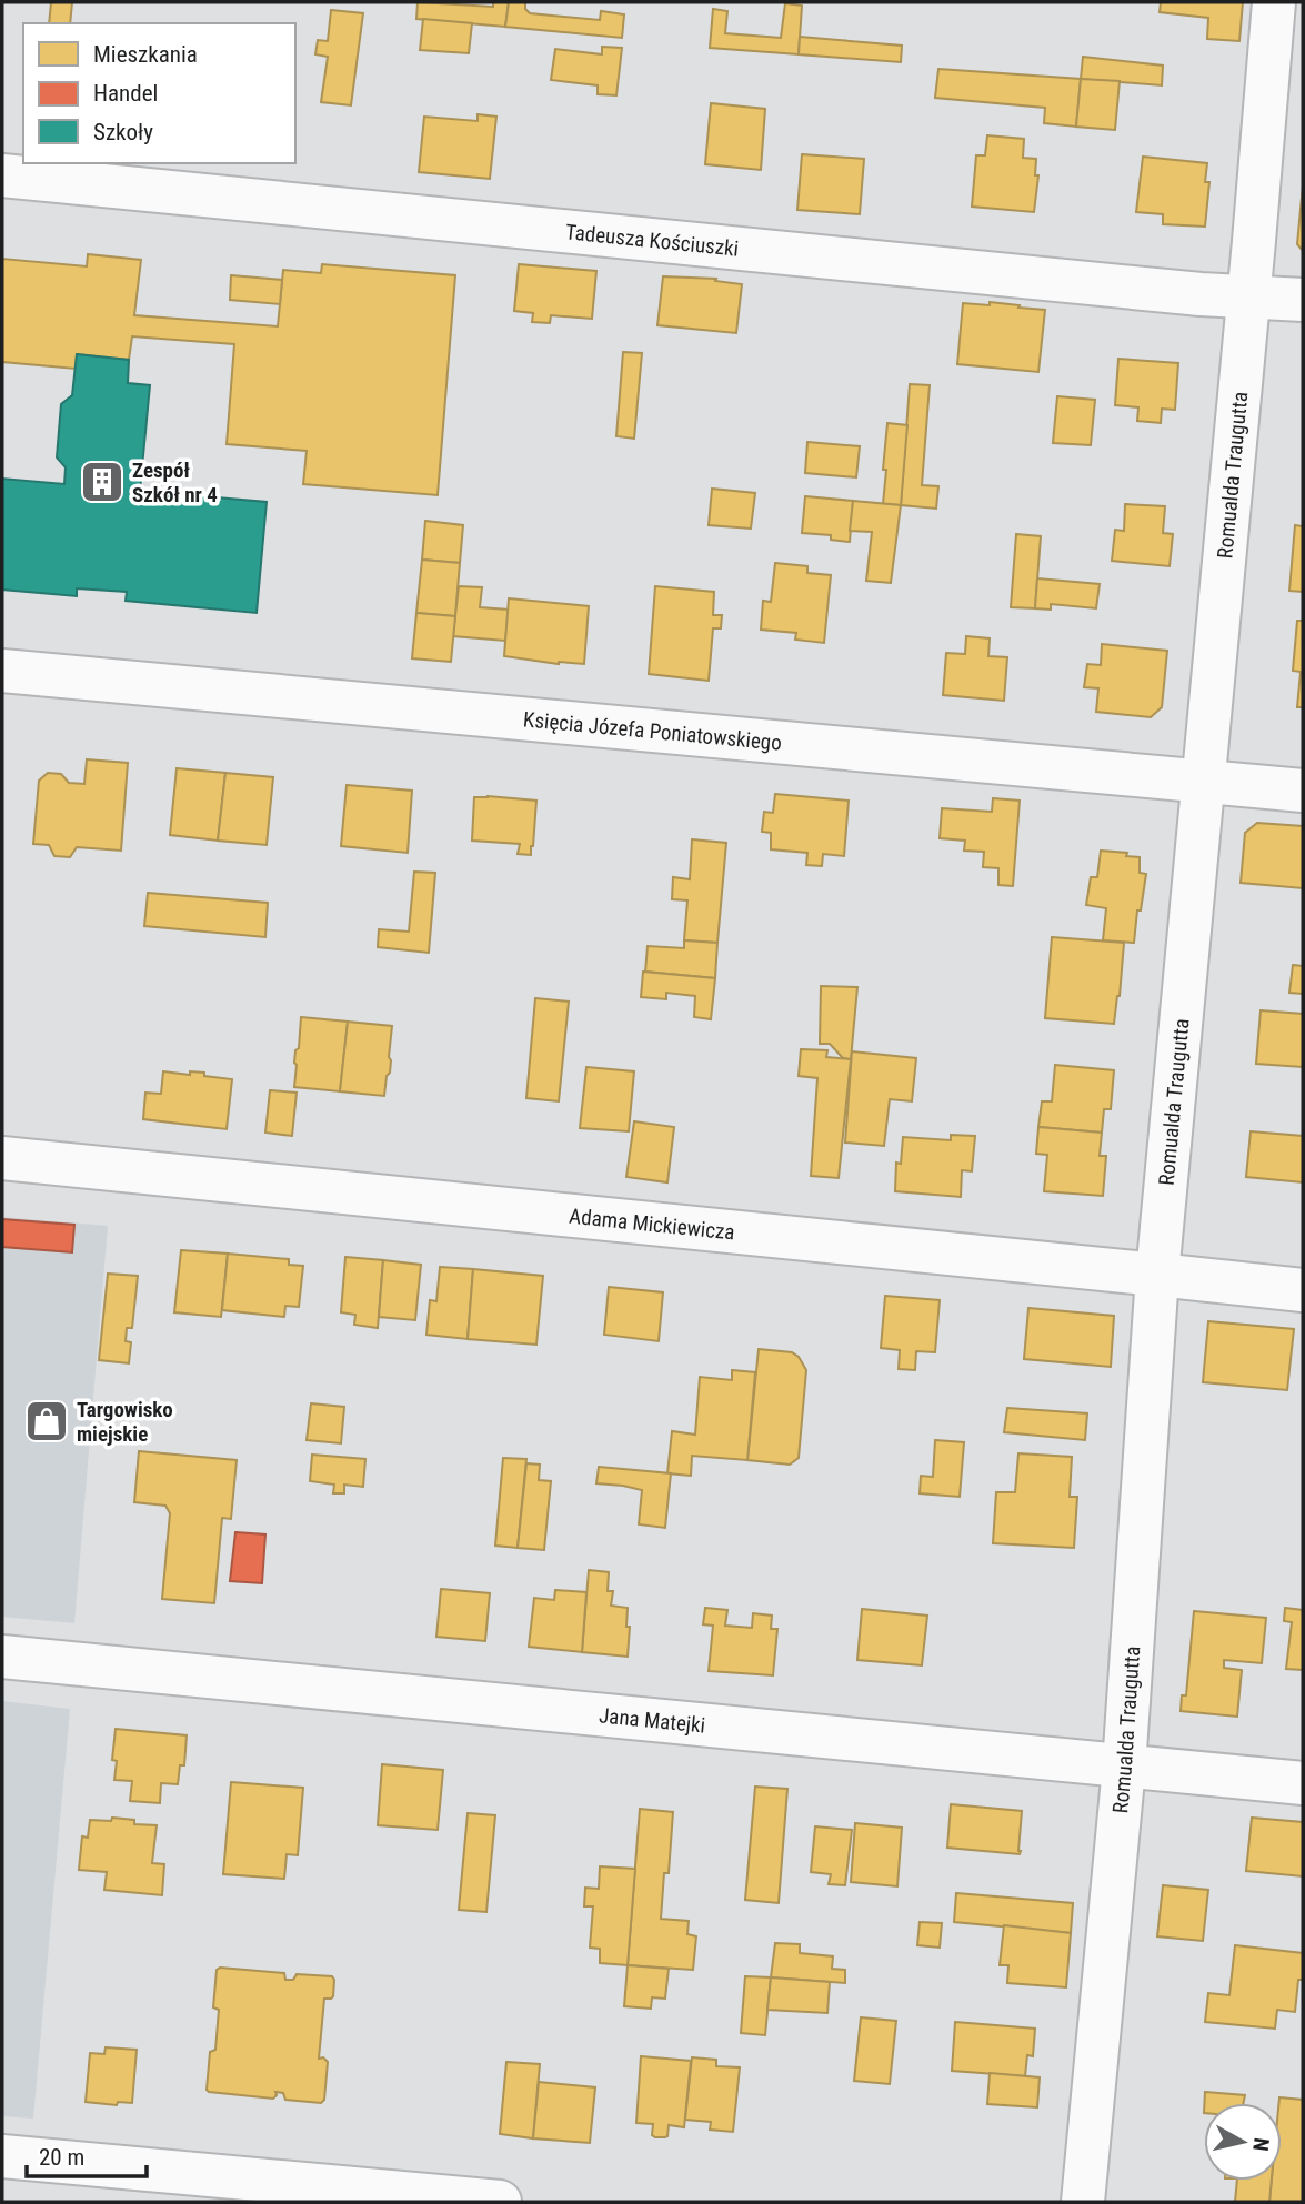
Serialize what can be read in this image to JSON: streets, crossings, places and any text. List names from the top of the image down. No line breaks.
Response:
{"streets":{"street":["Tadeusza Kościuszki","Romualda Traugutta","Księcia Józefa Poniatowskiego","Adama Mickiewicza","Jana Matejki"]},"crossings":[["Tadeusza Kościuszki","Romualda Traugutta"],["Romualda Traugutta","Księcia Józefa Poniatowskiego"],["Romualda Traugutta","Adama Mickiewicza"],["Romualda Traugutta","Jana Matejki"]],"places":{"building":["Zespół Szkół nr 4"],"shop":["Targowisko miejskie"]},"legend":["Mieszkania","Handel","Szkoły"],"scale_bar":"20 m","north":"right"}
